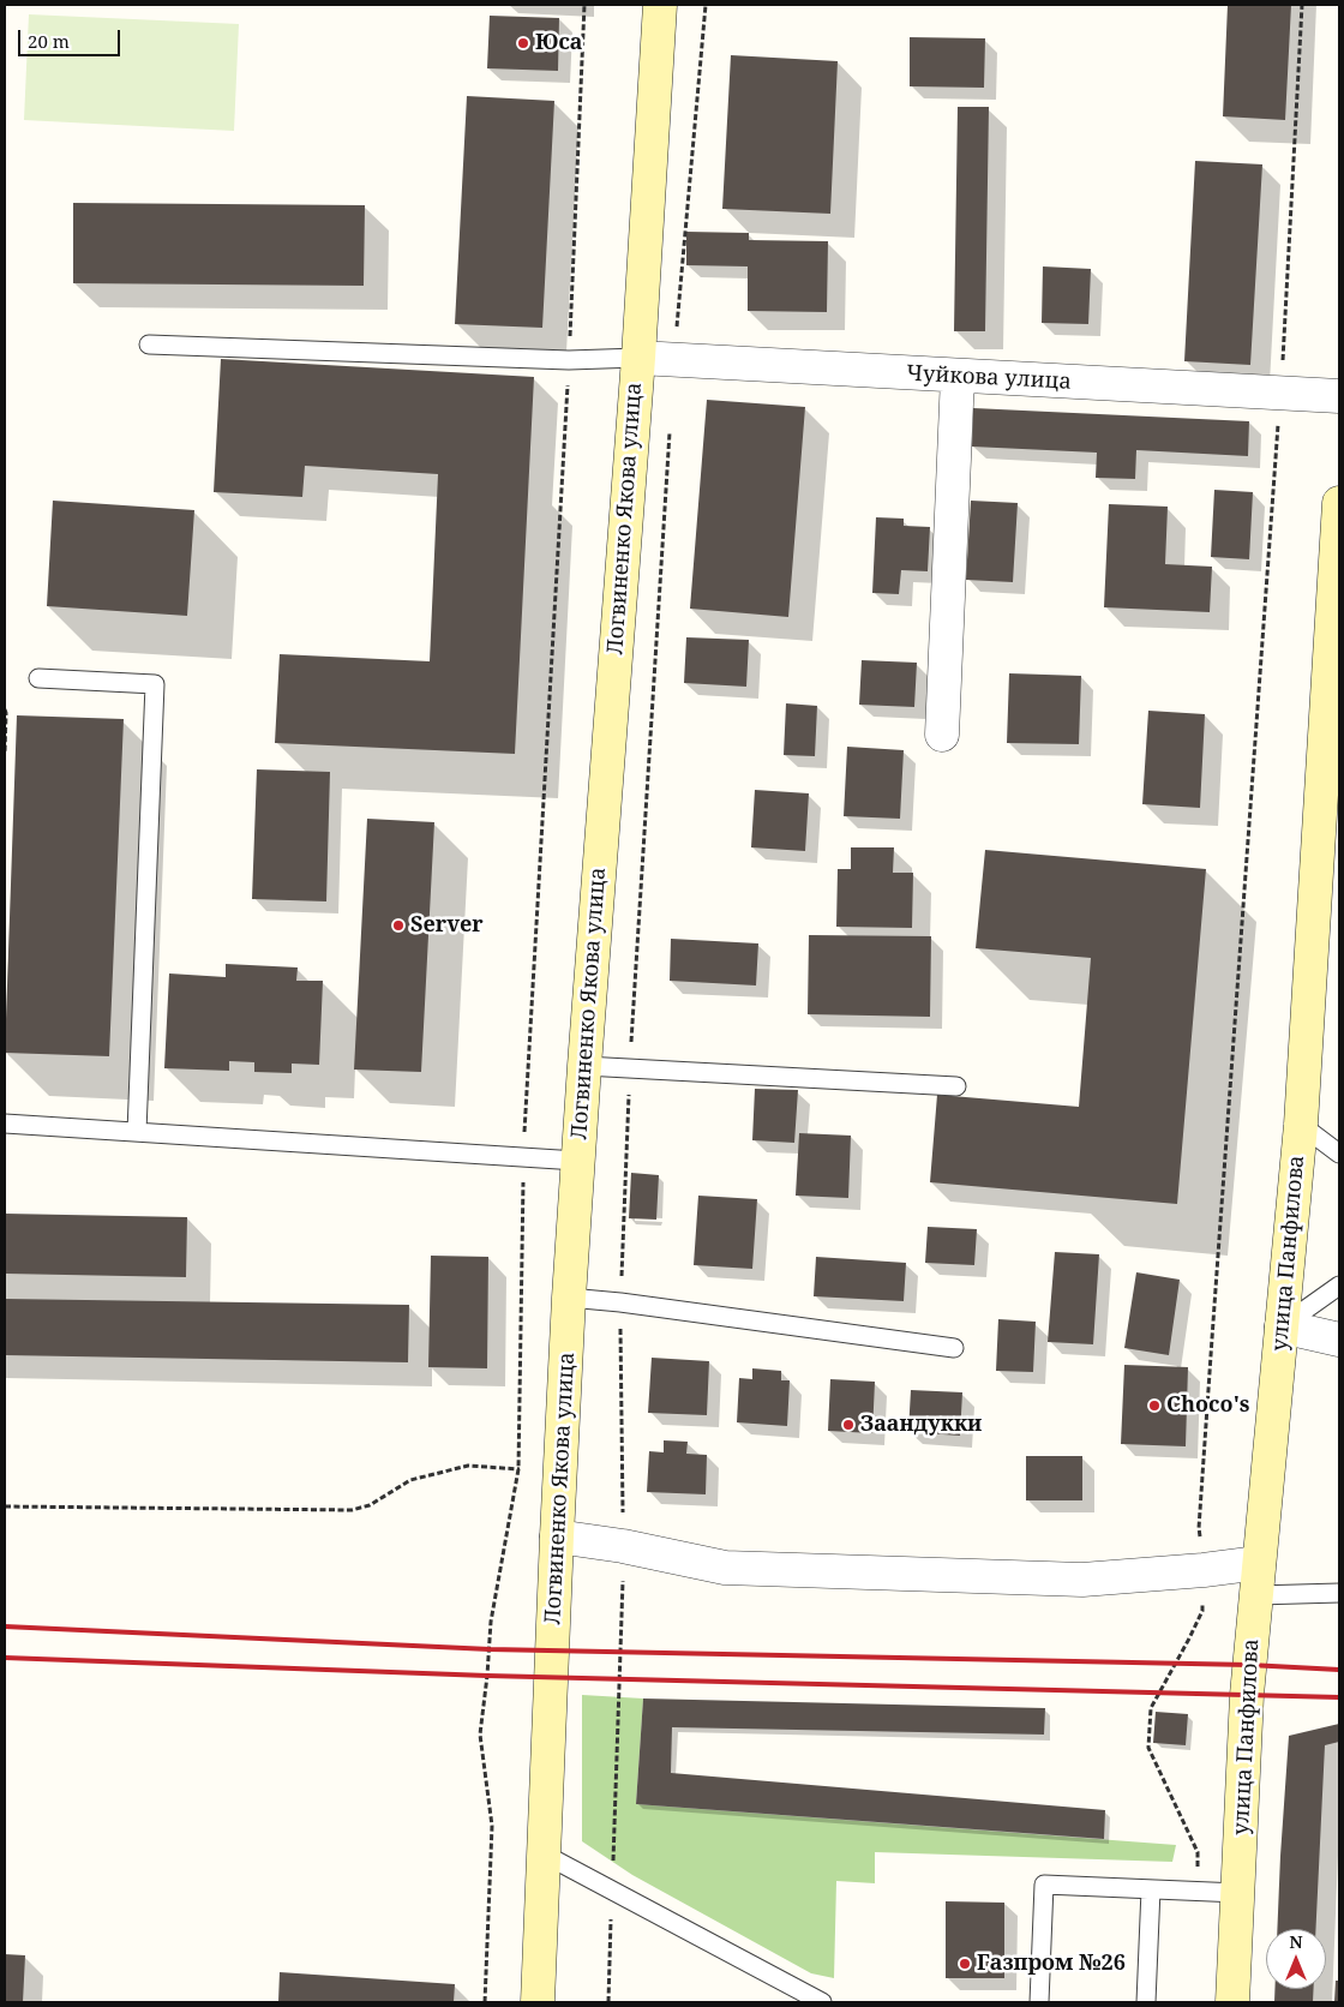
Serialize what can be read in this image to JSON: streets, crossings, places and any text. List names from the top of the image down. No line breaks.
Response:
{"streets":{"street":["Чуйкова улица","Логвиненко Якова улица","улица Панфилова"]},"crossings":[["Чуйкова улица","Логвиненко Якова улица"]],"places":["Юса","Server","Choco's","Заандукки","Газпром №26"],"scale_bar":"20 m","north":"top"}
